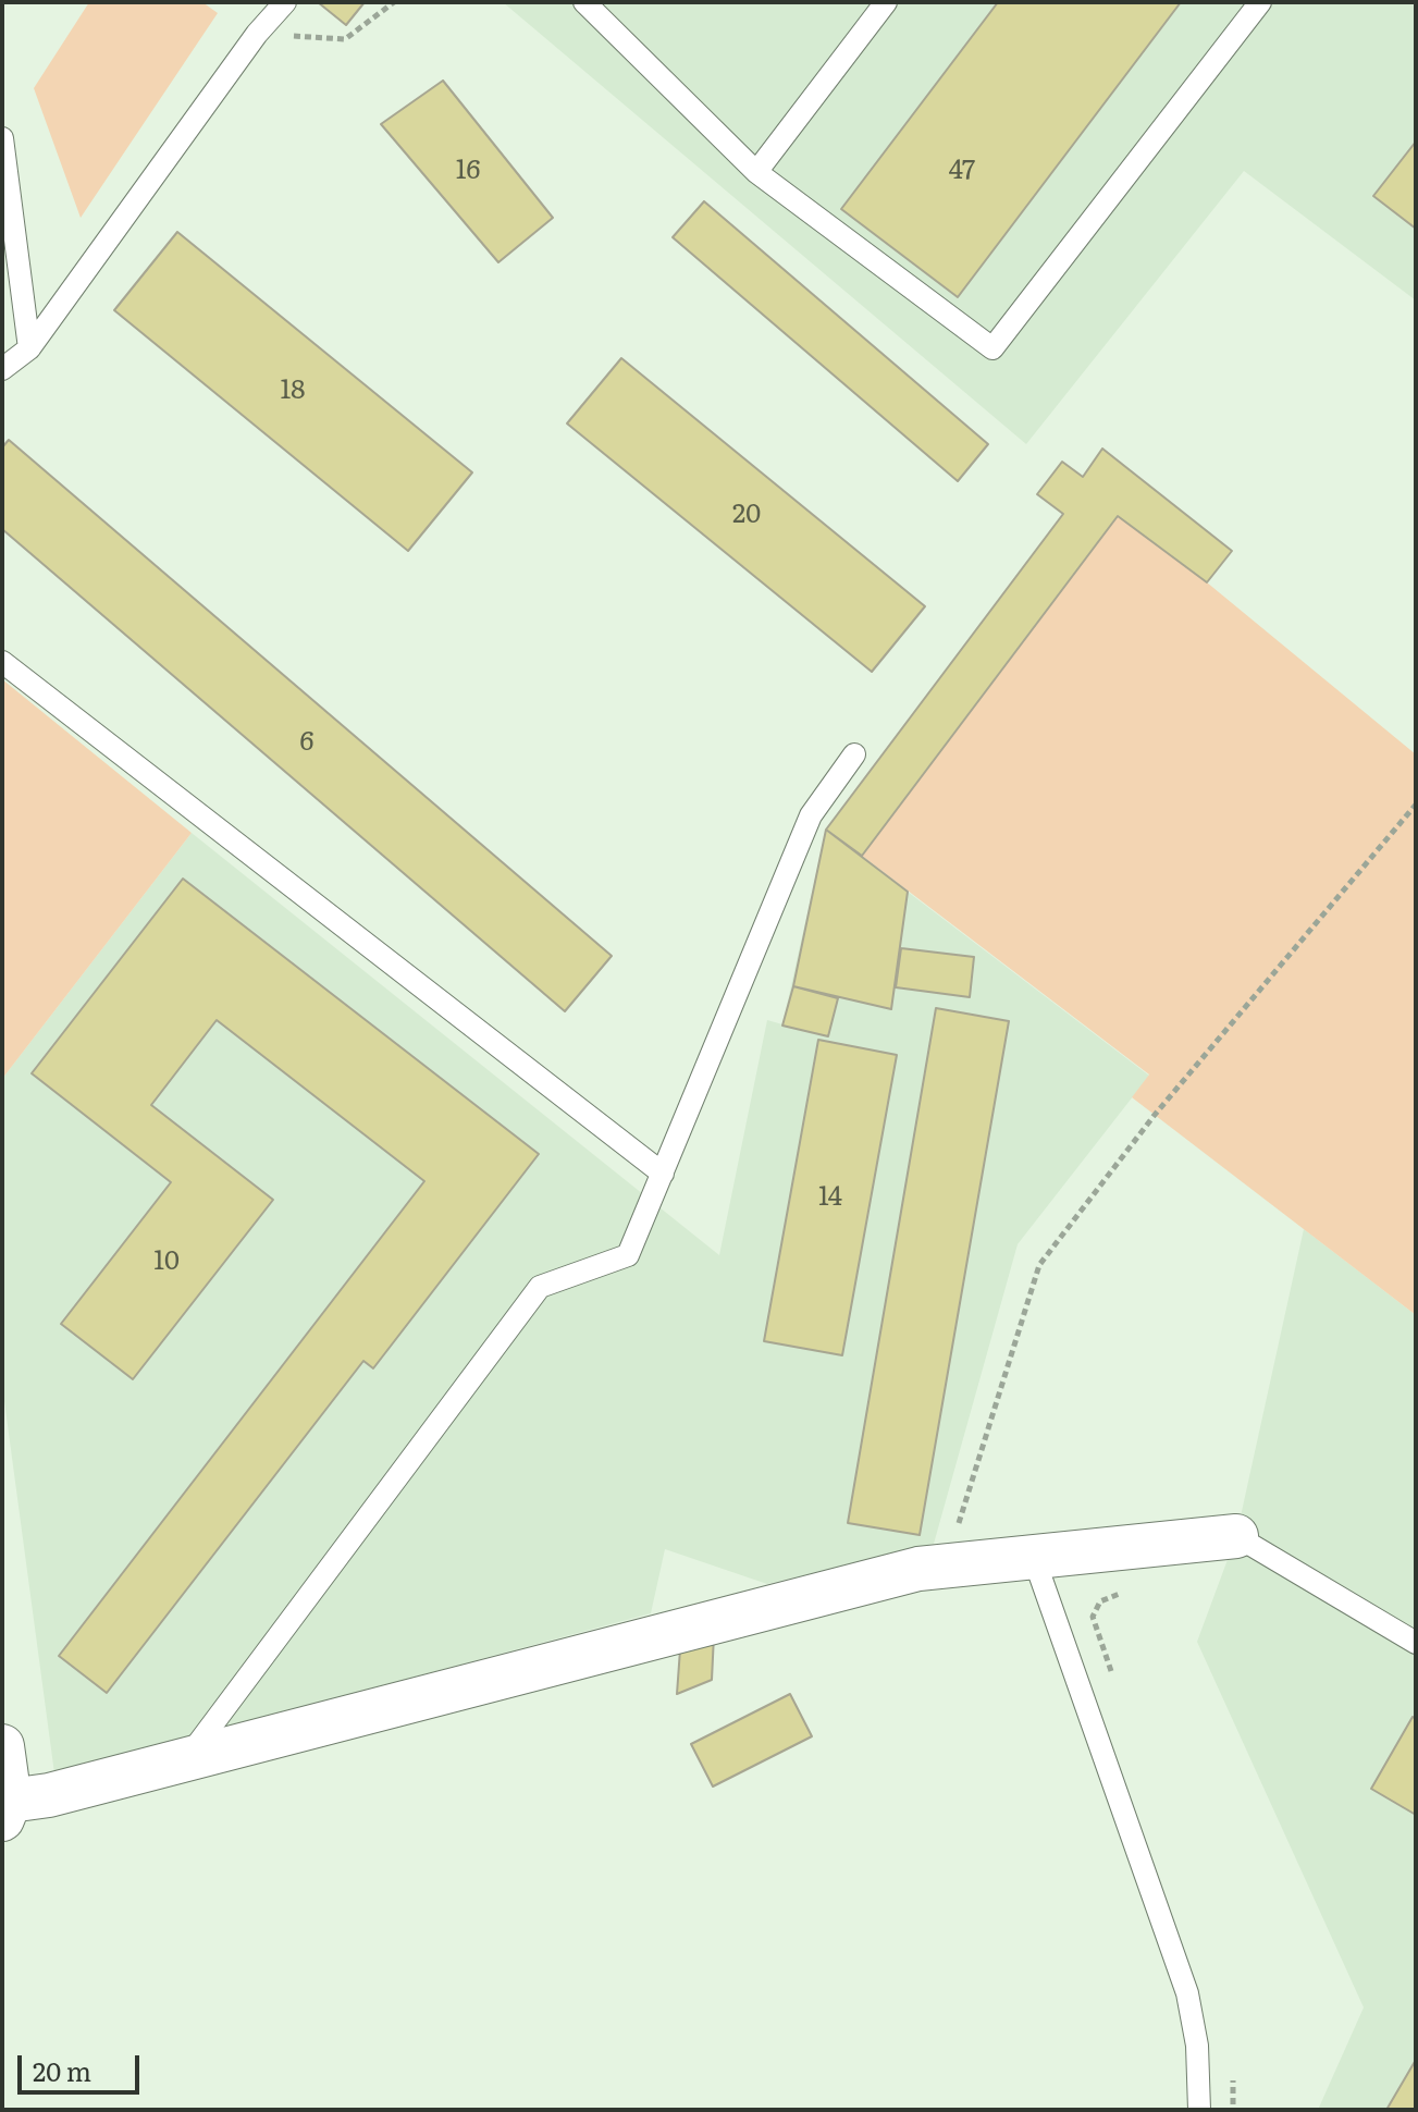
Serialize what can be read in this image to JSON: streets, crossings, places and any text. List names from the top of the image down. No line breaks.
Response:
{"house_numbers":["16","47","18","20","6","14","10"],"scale_bar":"20 m"}
